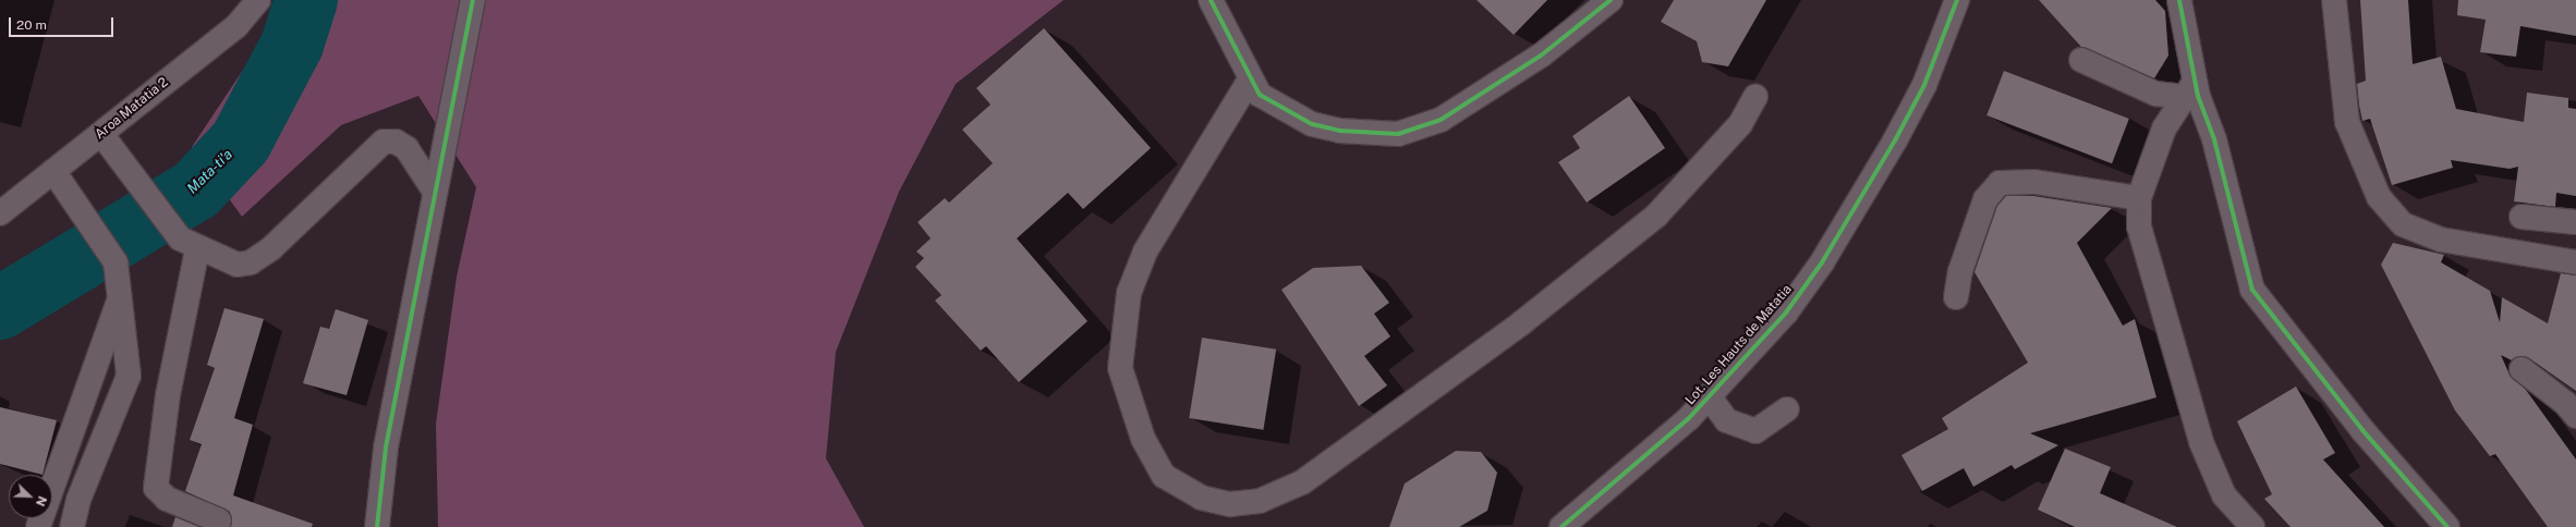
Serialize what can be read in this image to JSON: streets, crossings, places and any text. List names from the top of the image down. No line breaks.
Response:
{"streets":{"street":["Aroa Matatia 2","Lot. Les Hauts de Matatia"]},"water":["Mata-ti'a"],"scale_bar":"20 m","north":"bottom right"}
